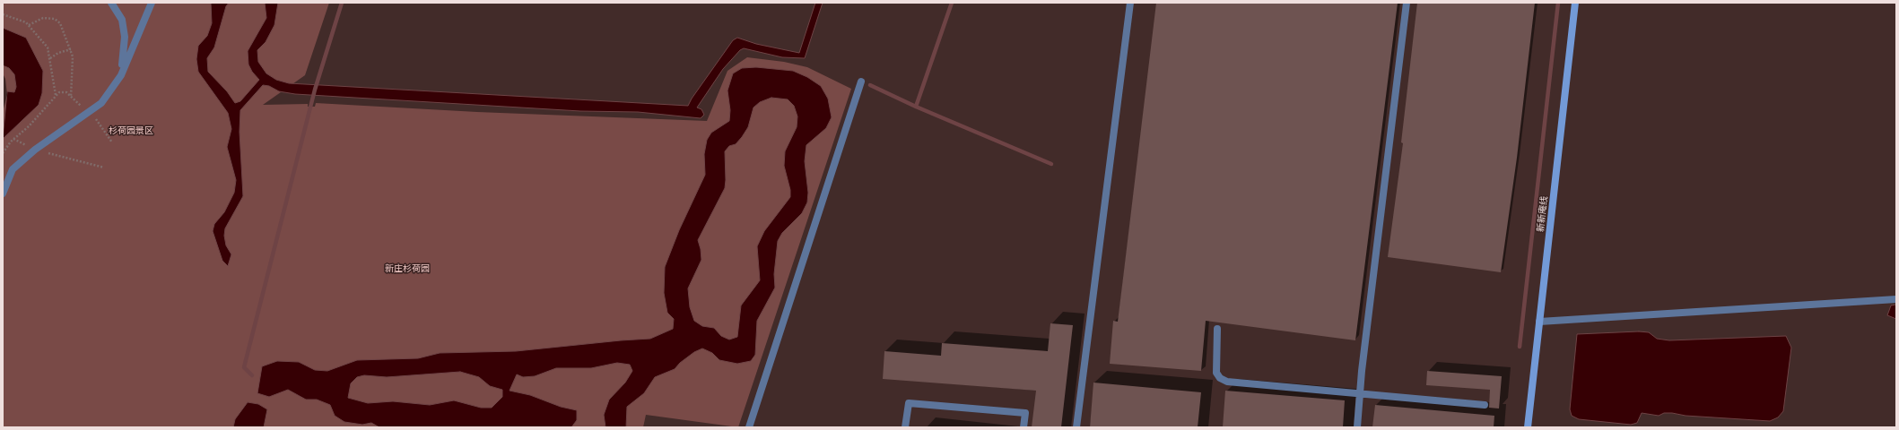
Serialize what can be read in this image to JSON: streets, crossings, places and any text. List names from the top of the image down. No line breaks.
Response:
{"streets":{"street":["新新庵线"]},"parks":["杉荷园景区","新庄杉荷园"]}
